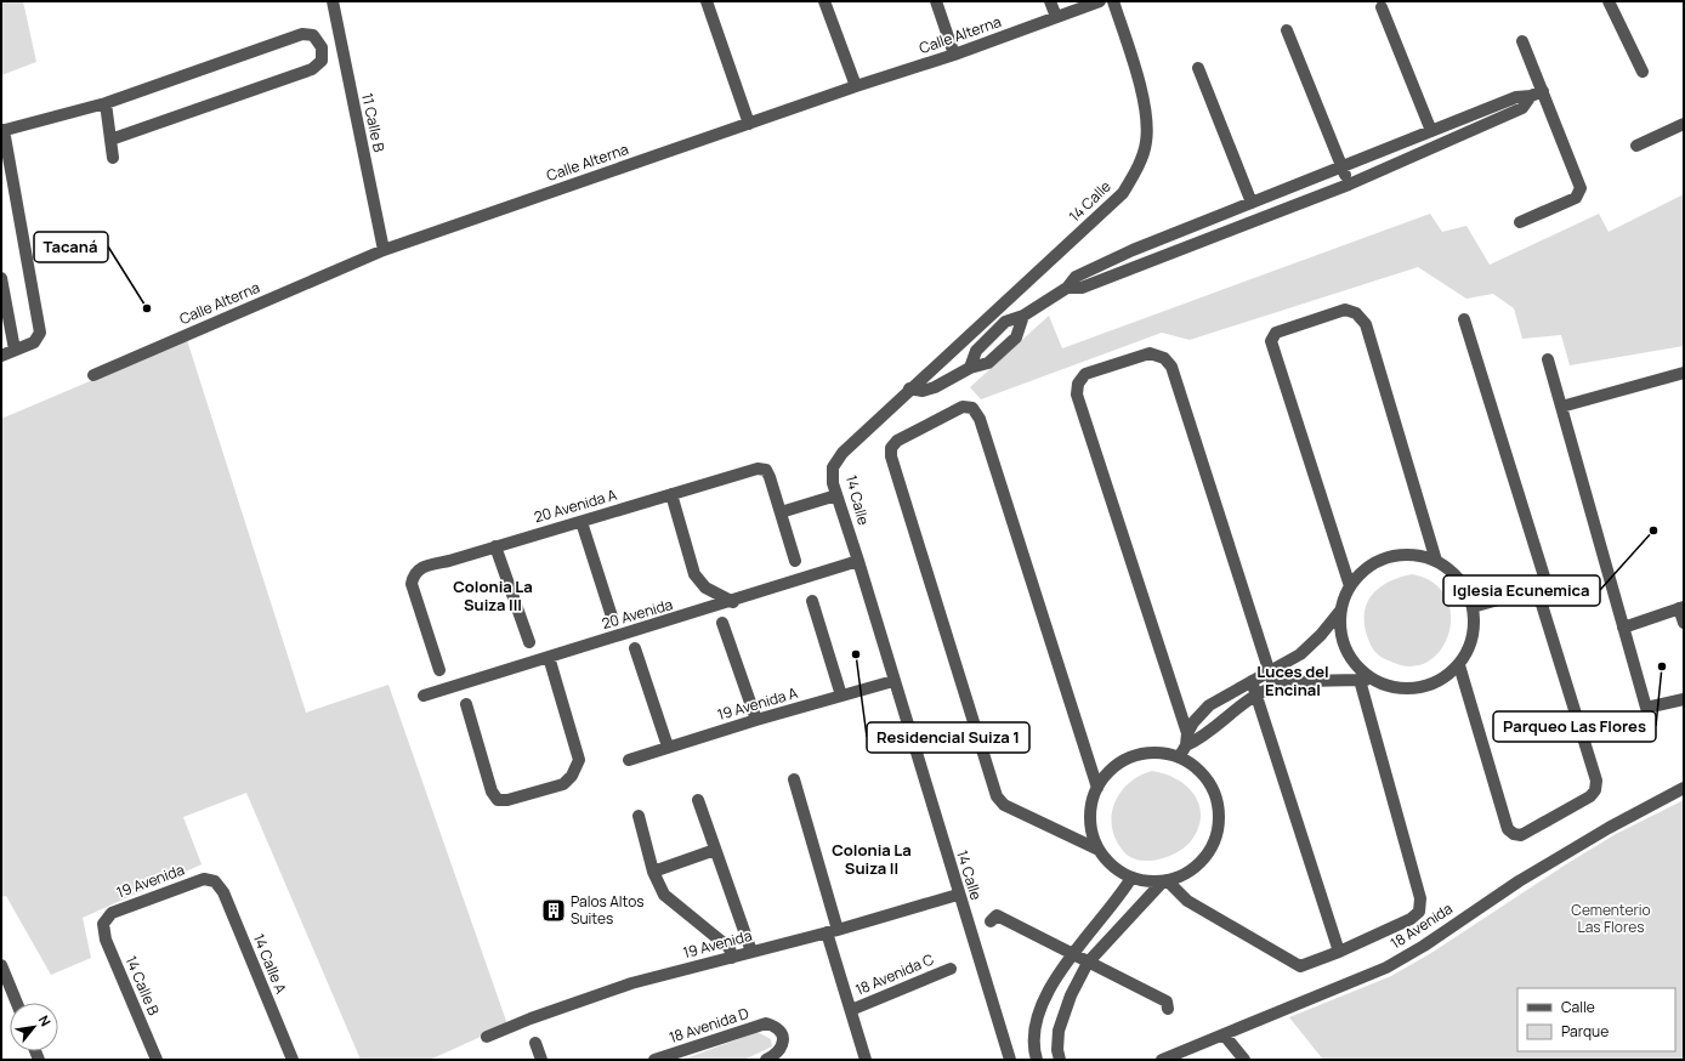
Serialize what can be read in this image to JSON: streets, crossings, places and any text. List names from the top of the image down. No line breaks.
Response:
{"streets":{"street":["Calle Alterna","11 Calle B","14 Calle","20 Avenida A","20 Avenida","19 Avenida A","19 Avenida","18 Avenida","14 Calle A","18 Avenida C","14 Calle B","18 Avenida D"]},"crossings":[["Calle Alterna","11 Calle B"],["14 Calle","20 Avenida"],["14 Calle","19 Avenida A"],["14 Calle","19 Avenida"],["19 Avenida","14 Calle A"],["19 Avenida","14 Calle B"]],"districts":["Colonia La Suiza III","Luces del Encinal","Colonia La Suiza II"],"parks":["Cementerio Las Flores"],"places":{"other":["Tacaná","Iglesia Ecunemica","Residencial Suiza 1","Parqueo Las Flores"],"building":["Palos Altos Suites"]},"legend":["Calle","Parque"],"north":"top right"}
